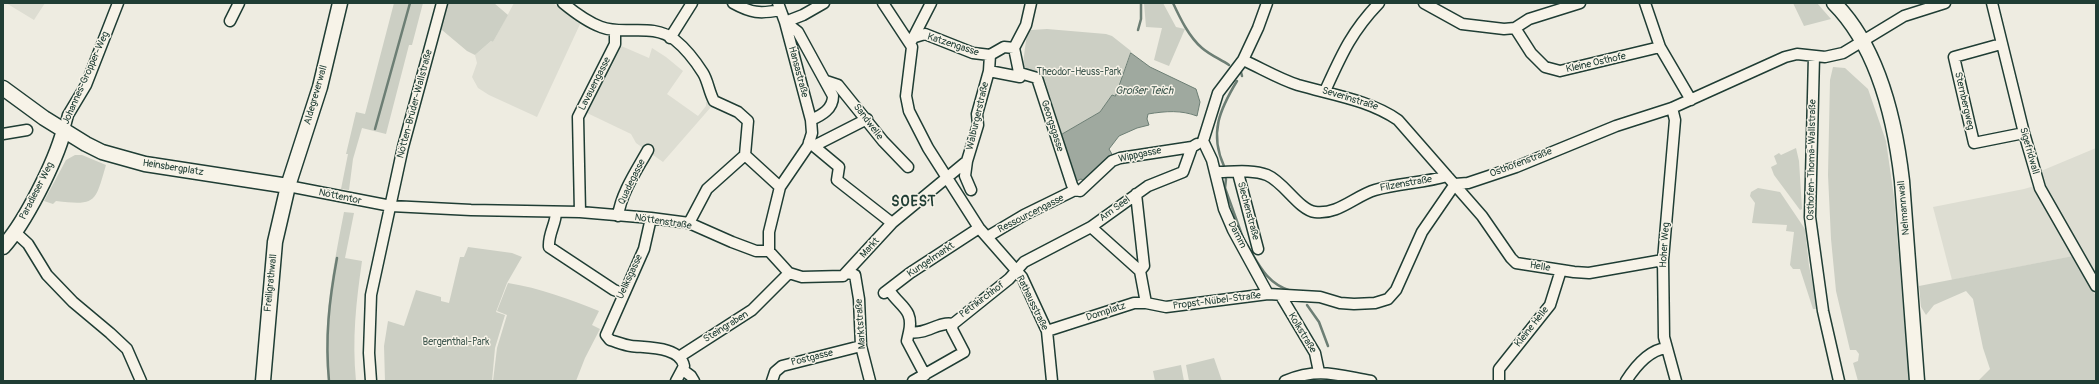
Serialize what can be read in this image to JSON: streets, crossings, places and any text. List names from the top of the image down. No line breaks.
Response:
{"streets":{"street":["Katzengasse","Kleine Osthofe","Hansastraße","Johannes-Gropper-Weg","Lavauengasse","Aldegreverwall","Severinstraße","Sternbergweg","Nötten-Brüder-Wallstraße","Walburgerstraße","Sandwelle","Georgsgasse","Sigefridwall","Wippgasse","Osthofen-Thomä-Wallstraße","Osthofenstraße","Heinsbergplatz","Quadegasse","Filzenstraße","Paradieser Weg","Nöttentor","Nelmannwall","Am Seel","Siechenstraße","Ressourcengasse","Nöttenstraße","Damm","Hoher Weg","Markt","Kungelmarkt","Helle","Ueliksgasse","Freiligrathwall","Petrikirchhof","Propst-Nübel-Straße","Rathausstraße","Domplatz","Marktstraße","Steingraben","Kleine Helle","Kolkstraße","Postgasse"]},"crossings":[["Katzengasse","Walburgerstraße"],["Johannes-Gropper-Weg","Heinsbergplatz"],["Johannes-Gropper-Weg","Paradieser Weg"],["Lavauengasse","Nöttenstraße"],["Aldegreverwall","Heinsbergplatz"],["Aldegreverwall","Nöttentor"],["Aldegreverwall","Freiligrathwall"],["Severinstraße","Osthofenstraße"],["Severinstraße","Filzenstraße"],["Severinstraße","Helle"],["Sternbergweg","Sigefridwall"],["Nötten-Brüder-Wallstraße","Nöttentor"],["Nötten-Brüder-Wallstraße","Nöttenstraße"],["Walburgerstraße","Georgsgasse"],["Walburgerstraße","Markt"],["Georgsgasse","Wippgasse"],["Georgsgasse","Ressourcengasse"],["Wippgasse","Am Seel"],["Wippgasse","Ressourcengasse"],["Osthofen-Thomä-Wallstraße","Osthofenstraße"],["Osthofenstraße","Nelmannwall"],["Osthofenstraße","Hoher Weg"],["Osthofenstraße","Helle"],["Heinsbergplatz","Paradieser Weg"],["Heinsbergplatz","Nöttentor"],["Heinsbergplatz","Freiligrathwall"],["Quadegasse","Nöttenstraße"],["Filzenstraße","Siechenstraße"],["Filzenstraße","Damm"],["Nöttentor","Nöttenstraße"],["Nöttentor","Freiligrathwall"],["Am Seel","Petrikirchhof"],["Am Seel","Rathausstraße"],["Ressourcengasse","Rathausstraße"],["Nöttenstraße","Ueliksgasse"],["Damm","Propst-Nübel-Straße"],["Hoher Weg","Helle"],["Markt","Rathausstraße"],["Markt","Marktstraße"],["Kungelmarkt","Rathausstraße"],["Helle","Kleine Helle"],["Ueliksgasse","Steingraben"],["Petrikirchhof","Rathausstraße"],["Propst-Nübel-Straße","Domplatz"],["Rathausstraße","Domplatz"],["Marktstraße","Postgasse"]],"districts":["SOEST"],"water":["Großer Teich"],"parks":["Theodor-Heuss-Park","Bergenthal-Park"]}
